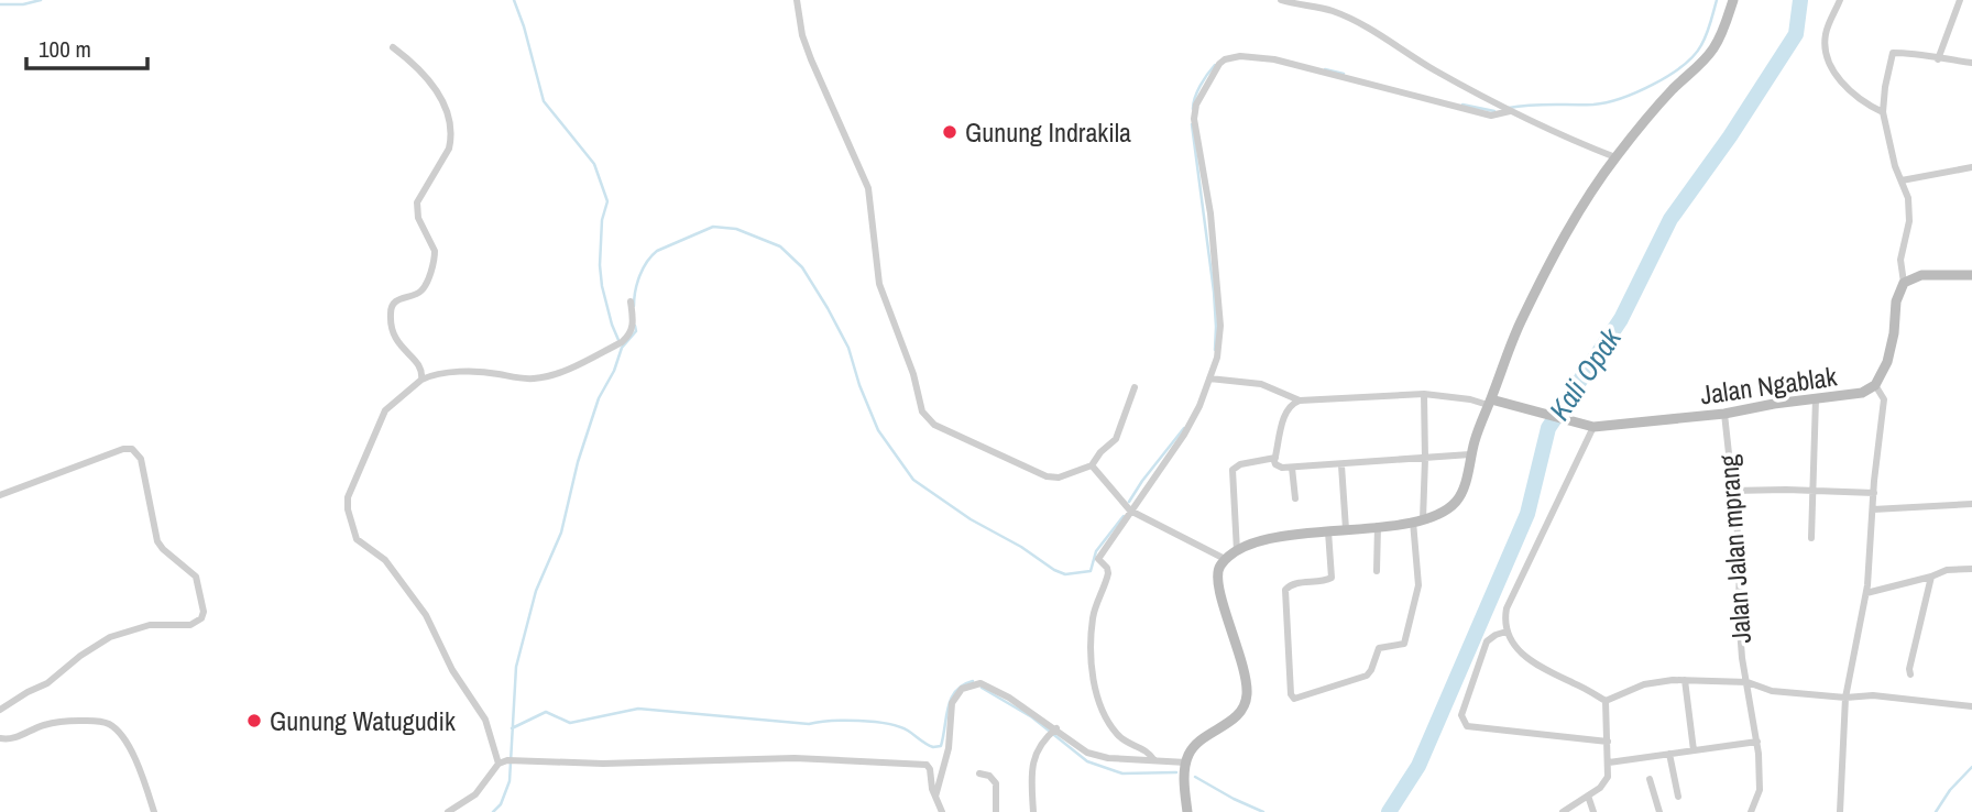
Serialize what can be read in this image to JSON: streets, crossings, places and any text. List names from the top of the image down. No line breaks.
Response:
{"streets":{"main road":["Jalan Ngablak"],"street":["Jalan Jalan mprang"]},"crossings":[["Jalan Ngablak","Jalan Jalan mprang"]],"water":["Kali Opak"],"places":["Gunung Indrakila","Gunung Watugudik"],"scale_bar":"100 m"}
